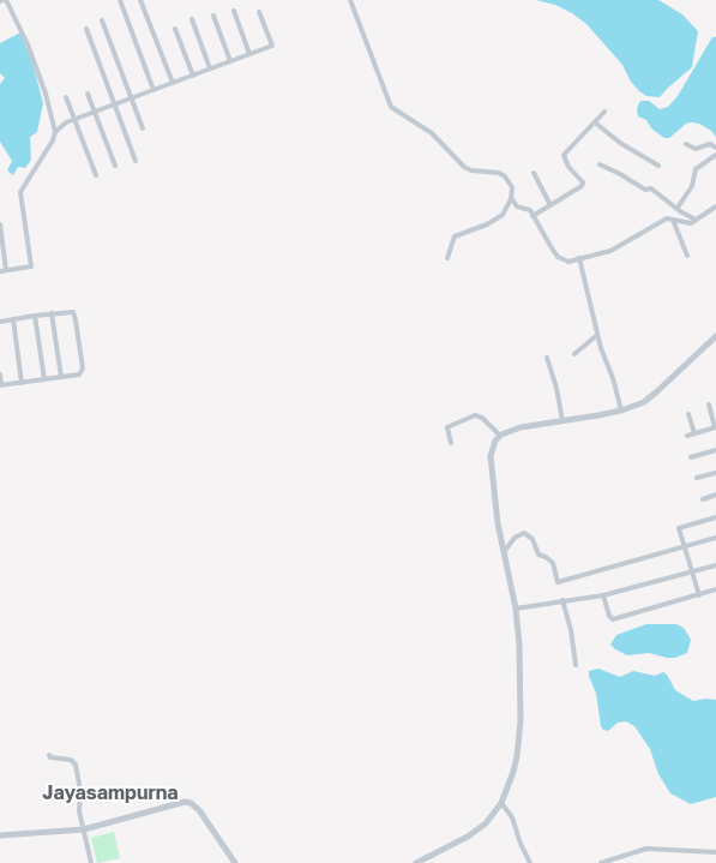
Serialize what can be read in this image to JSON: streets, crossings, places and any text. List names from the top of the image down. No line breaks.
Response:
{"districts":["Jayasampurna"]}
